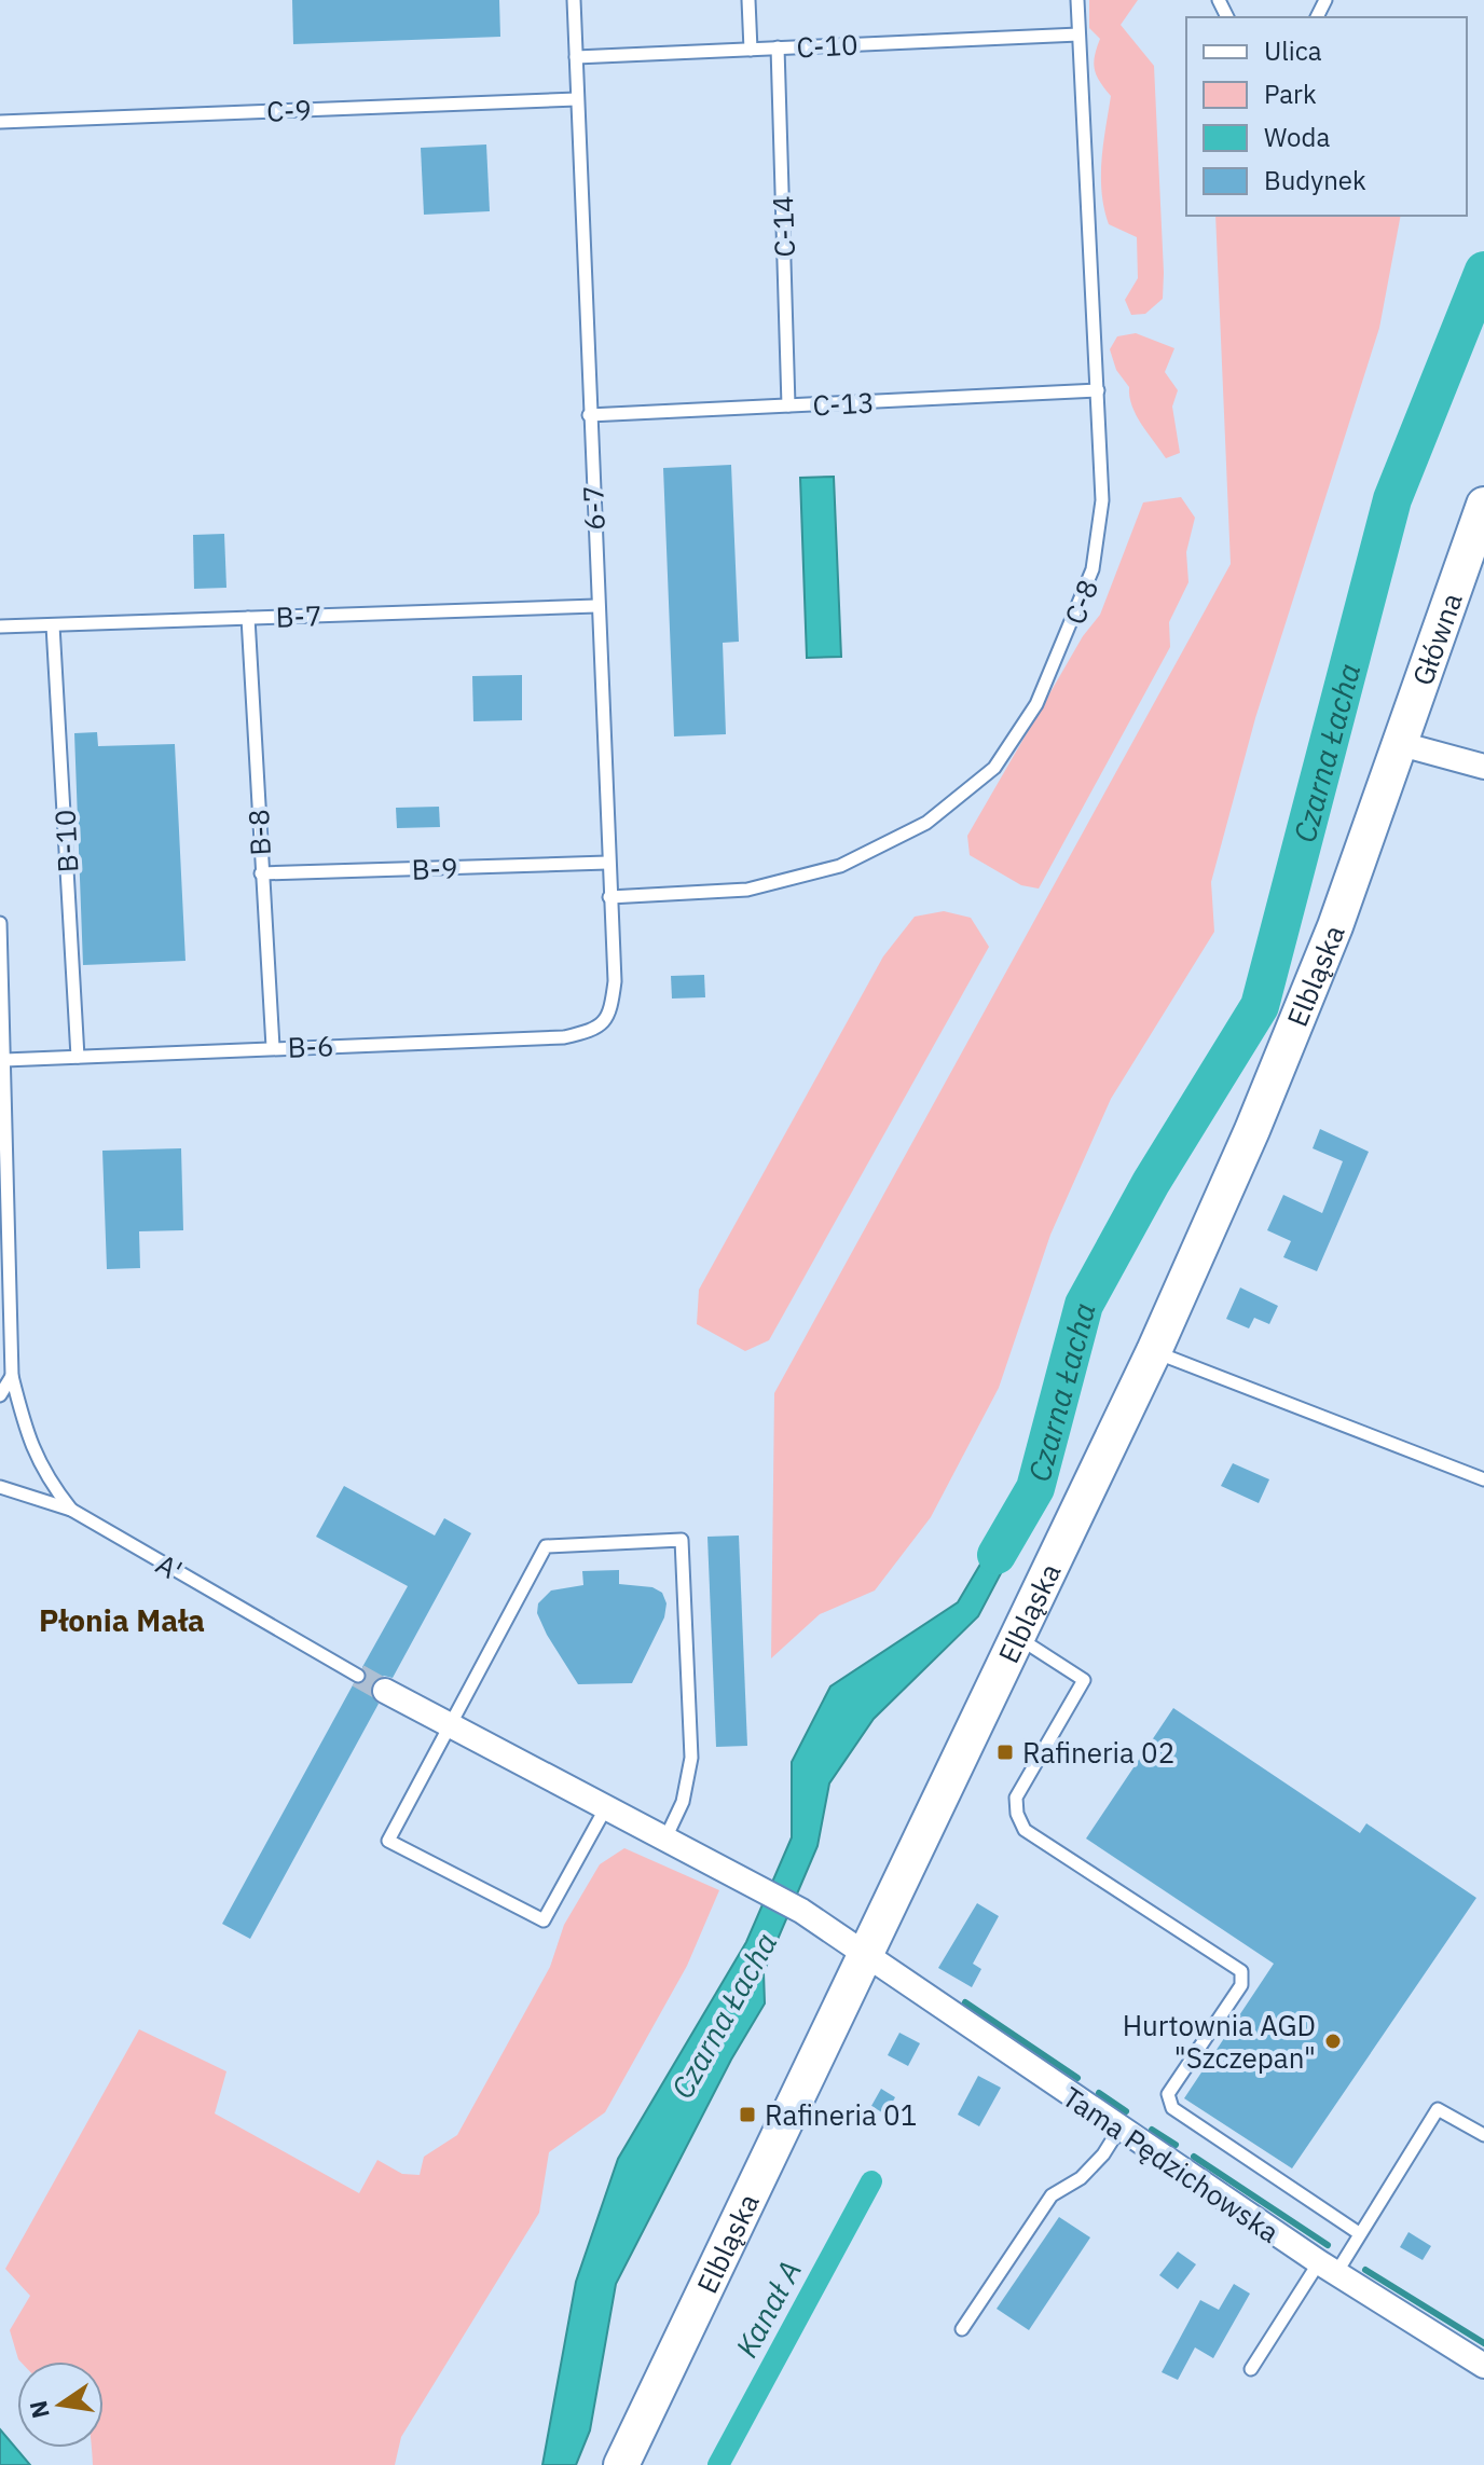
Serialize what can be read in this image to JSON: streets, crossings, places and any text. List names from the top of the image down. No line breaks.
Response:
{"streets":{"main road":["Główna","Elbląska"],"street":["Tama Pędzichowska"],"lane":["C-10","C-9","C-14","C-13","6-7","C-8","B-7","B-8","B-10","B-9","B-6","A'"]},"crossings":[["C-10","C-14"],["C-10","6-7"],["C-10","C-8"],["C-9","6-7"],["C-14","C-13"],["C-13","6-7"],["C-13","C-8"],["6-7","C-8"],["6-7","B-7"],["6-7","B-9"],["6-7","B-6"],["B-7","B-8"],["B-7","B-10"],["Główna","Elbląska"],["B-8","B-9"],["B-8","B-6"],["B-10","B-6"],["Elbląska","Tama Pędzichowska"],["B-6","A'"]],"districts":["Płonia Mała"],"water":["Czarna Łacha","Kanał A"],"places":{"transit":["Rafineria 02","Rafineria 01"],"other":["Hurtownia AGD \"Szczepan\""]},"legend":["Ulica","Park","Woda","Budynek"],"north":"left"}
